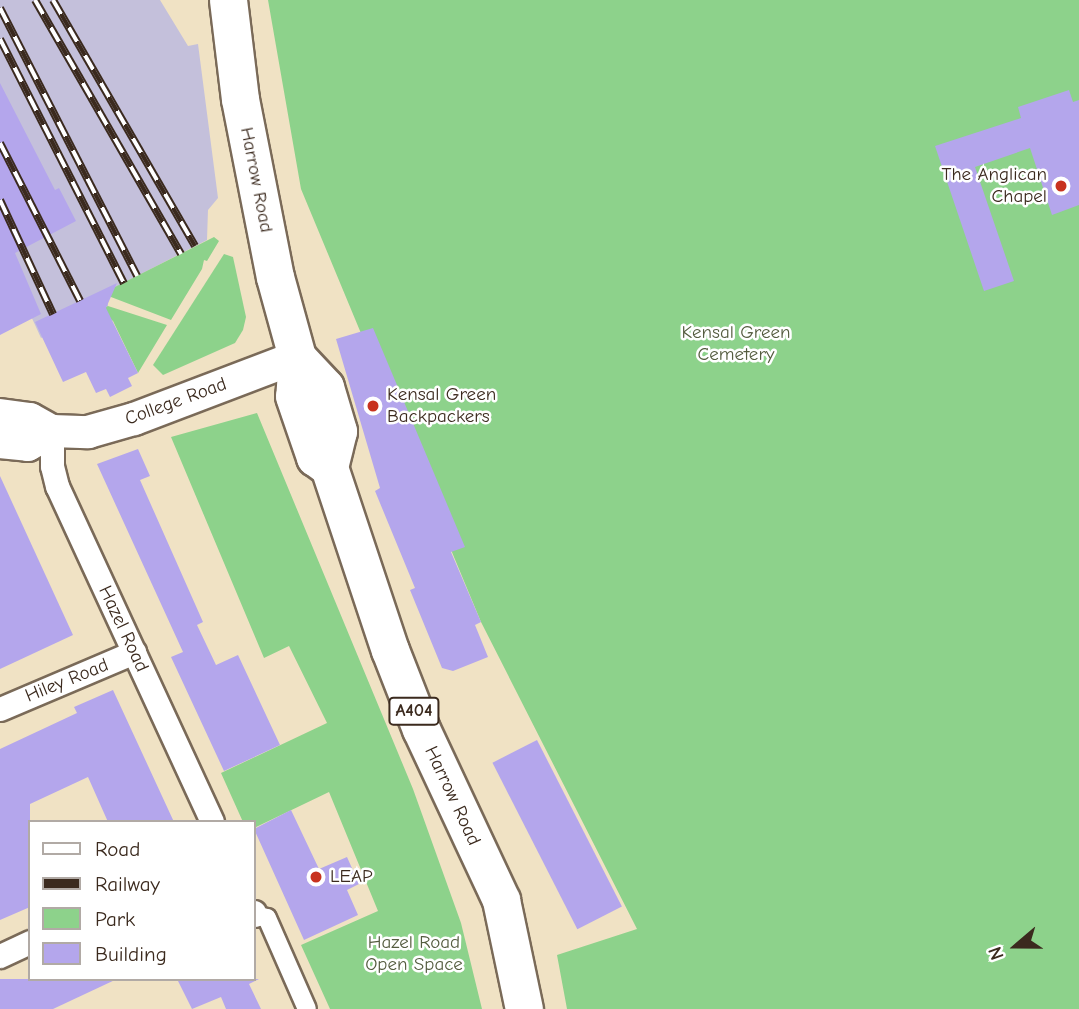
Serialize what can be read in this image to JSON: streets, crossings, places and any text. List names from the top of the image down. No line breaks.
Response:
{"streets":{"main road":["Harrow Road","College Road","A404"],"street":["Hazel Road","Hiley Road"]},"crossings":[["Harrow Road","College Road"],["College Road","Hazel Road"],["Hazel Road","Hiley Road"]],"parks":["Kensal Green Cemetery","Hazel Road Open Space"],"places":["The Anglican Chapel","Kensal Green Backpackers","LEAP"],"legend":["Road","Railway","Park","Building"],"north":"left"}
